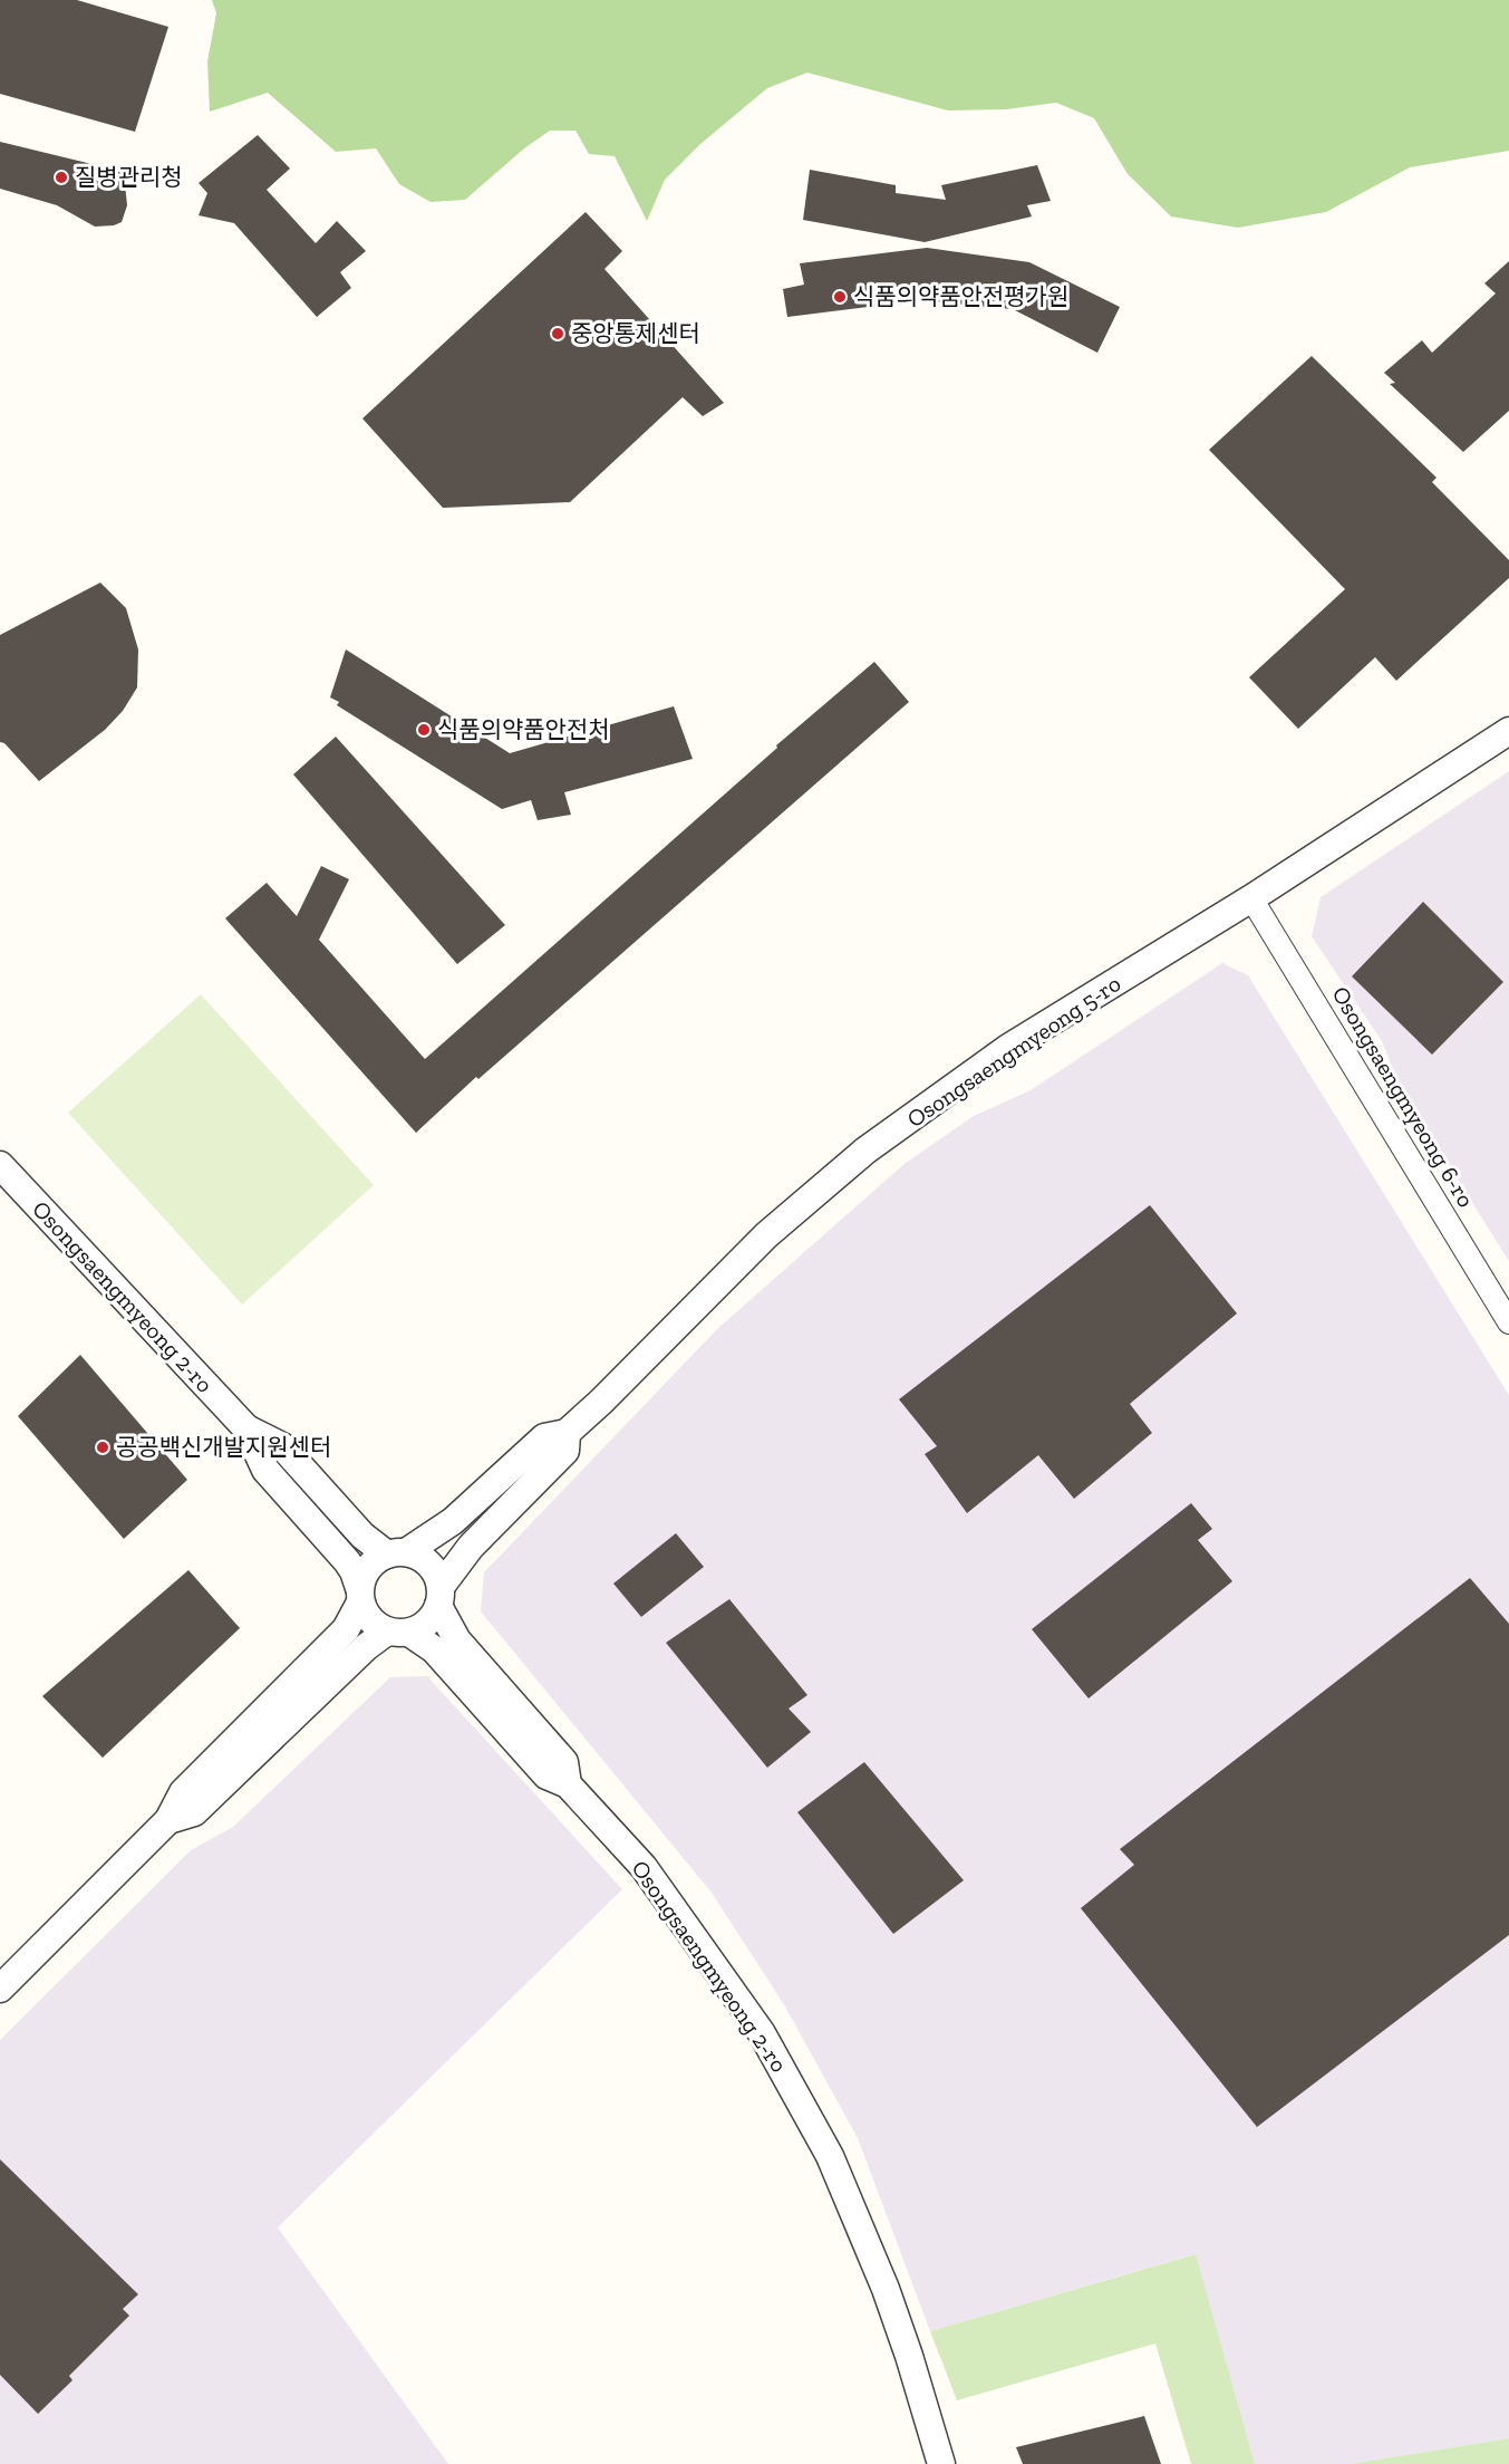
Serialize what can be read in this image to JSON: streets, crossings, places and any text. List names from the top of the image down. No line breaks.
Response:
{"streets":{"street":["Osongsaengmyeong 5-ro","Osongsaengmyeong 6-ro","Osongsaengmyeong 2-ro"]},"crossings":[["Osongsaengmyeong 5-ro","Osongsaengmyeong 6-ro"],["Osongsaengmyeong 5-ro","Osongsaengmyeong 2-ro"]],"places":["질병관리청","식품의약품안전평가원","중앙통제센터","식품의약품안전처","공공백신개발지원센터"]}
